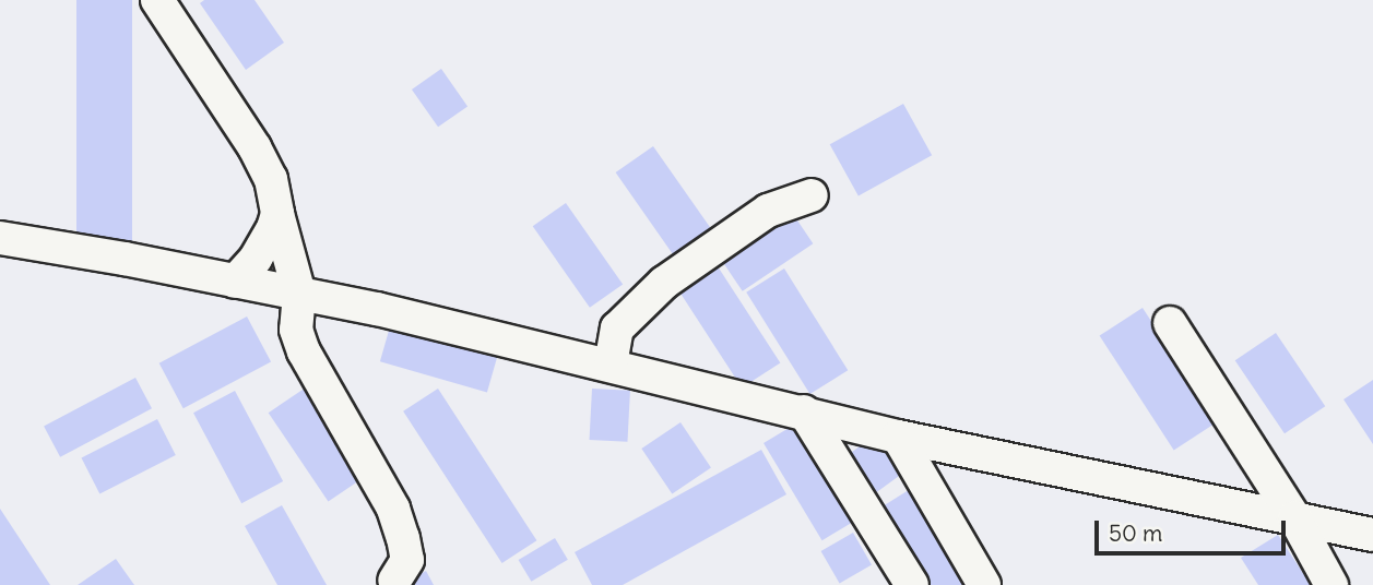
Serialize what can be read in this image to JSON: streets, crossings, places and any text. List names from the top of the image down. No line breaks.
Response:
{"scale_bar":"50 m"}
